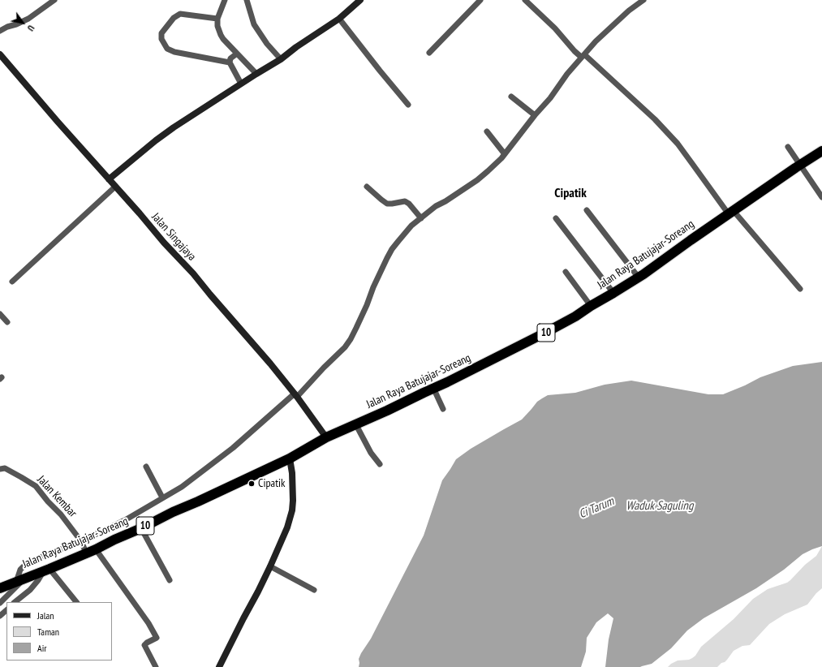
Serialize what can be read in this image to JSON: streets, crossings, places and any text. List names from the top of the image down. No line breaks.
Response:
{"streets":{"highway":["Jalan Raya Batujajar-Soreang","10"],"street":["Jalan Singajaya","Jalan Kembar"]},"crossings":[["Jalan Singajaya","Jalan Raya Batujajar-Soreang"],["Jalan Raya Batujajar-Soreang","Jalan Kembar"]],"districts":["Cipatik"],"water":["Waduk Saguling","Ci Tarum"],"places":["Cipatik"],"legend":["Jalan","Taman","Air"],"north":"bottom right"}
